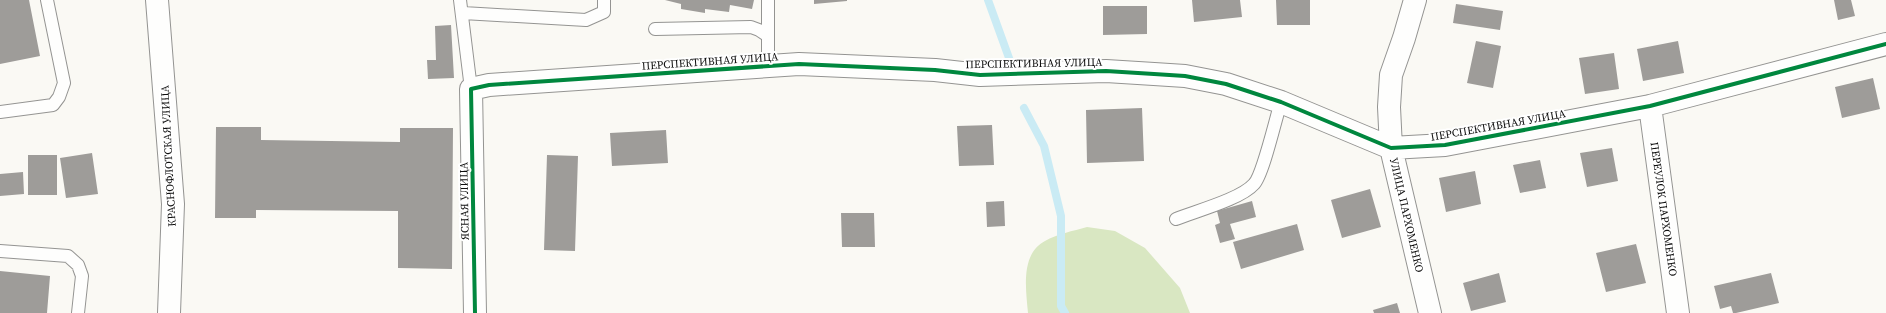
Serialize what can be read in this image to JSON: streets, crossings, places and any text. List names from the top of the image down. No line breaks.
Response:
{"streets":{"street":["ПЕРСПЕКТИВНАЯ УЛИЦА","КРАСНОФЛОТСКАЯ УЛИЦА","ЯСНАЯ УЛИЦА","ПЕРЕУЛОК ПАРХОМЕНКО","УЛИЦА ПАРХОМЕНКО"]},"crossings":[["ПЕРСПЕКТИВНАЯ УЛИЦА","ЯСНАЯ УЛИЦА"],["ПЕРСПЕКТИВНАЯ УЛИЦА","ПЕРЕУЛОК ПАРХОМЕНКО"],["ПЕРСПЕКТИВНАЯ УЛИЦА","УЛИЦА ПАРХОМЕНКО"]]}
